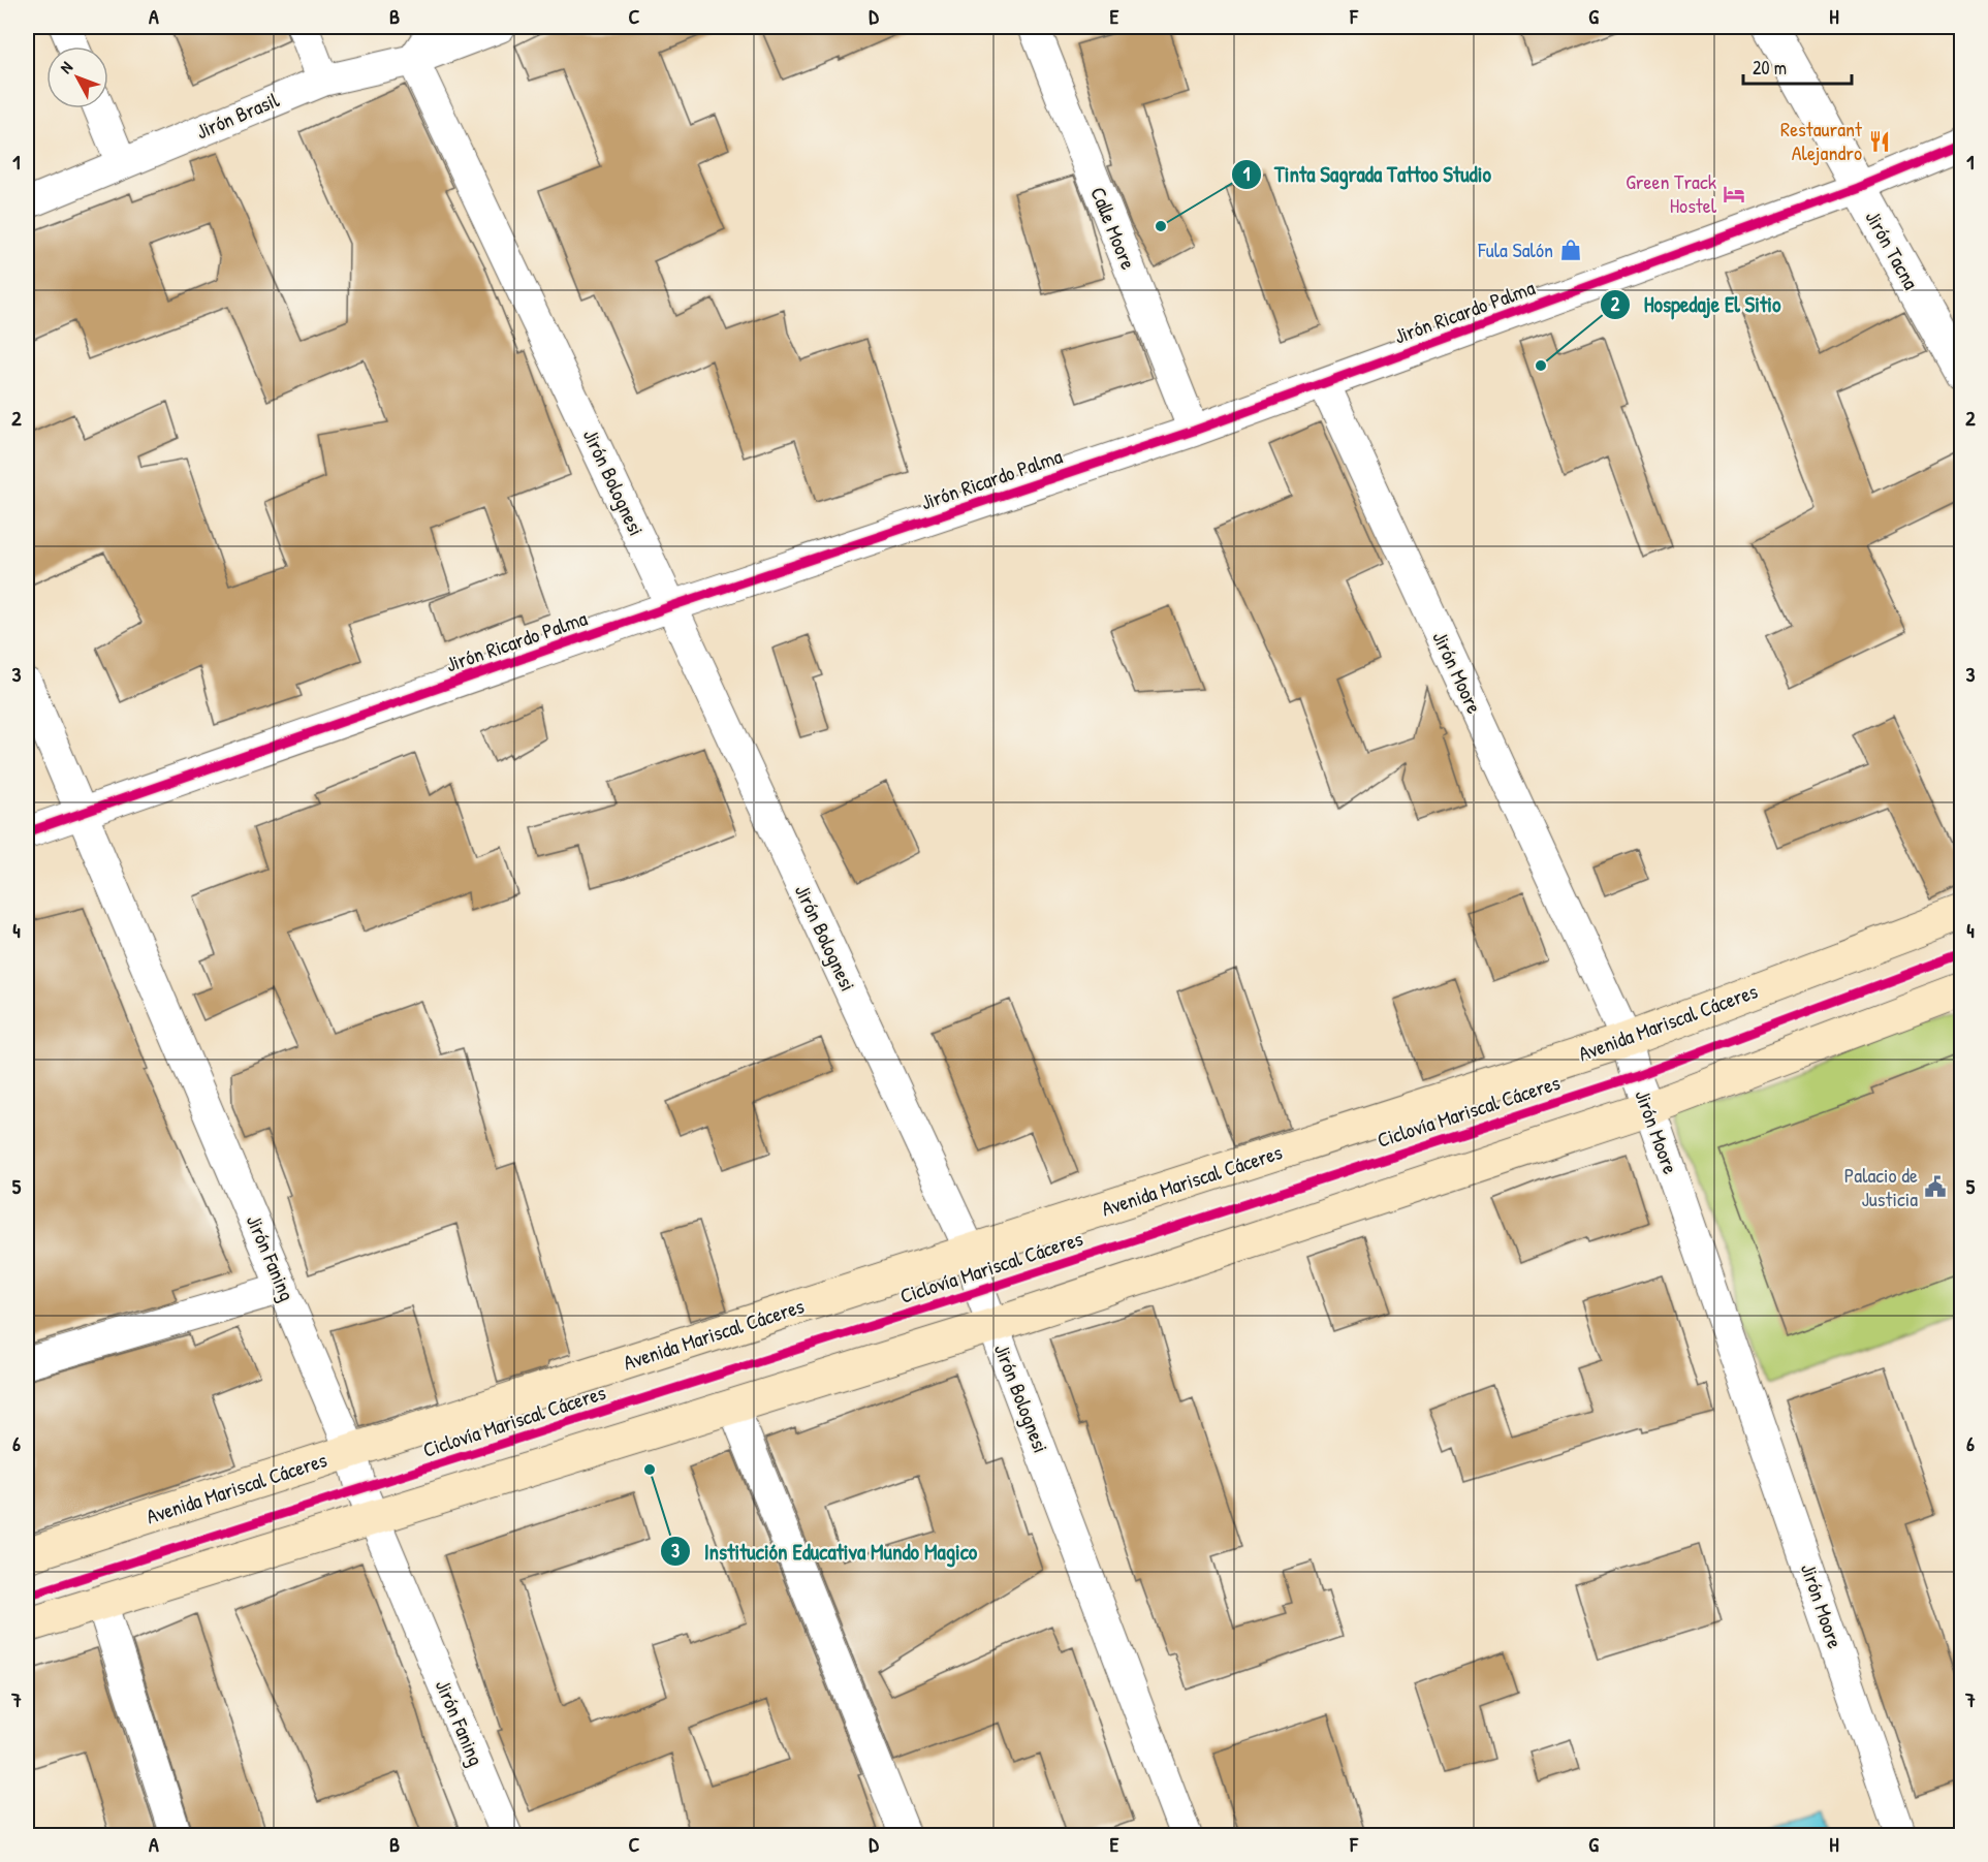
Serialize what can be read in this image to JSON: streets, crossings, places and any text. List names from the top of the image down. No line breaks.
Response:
{"streets":{"main road":["Avenida Mariscal Cáceres"],"street":["Jirón Brasil","Calle Moore","Jirón Tacna","Jirón Ricardo Palma","Jirón Bolognesi","Jirón Moore","Jirón Faning"],"cycle path":["Ciclovía Mariscal Cáceres"]},"crossings":[["Jirón Brasil","Jirón Bolognesi"],["Calle Moore","Jirón Ricardo Palma"],["Jirón Tacna","Jirón Ricardo Palma"],["Jirón Ricardo Palma","Jirón Bolognesi"],["Jirón Ricardo Palma","Jirón Moore"],["Jirón Ricardo Palma","Jirón Faning"],["Jirón Bolognesi","Avenida Mariscal Cáceres"],["Jirón Moore","Avenida Mariscal Cáceres"],["Avenida Mariscal Cáceres","Jirón Faning"]],"places":{"restaurant":["Restaurant Alejandro"],"hotel":["Green Track Hostel"],"other":["Tinta Sagrada Tattoo Studio","Hospedaje El Sitio","Institución Educativa Mundo Magico"],"shop":["Fula Salón"],"public building":["Palacio de Justicia"]},"scale_bar":"20 m","north":"top left","grid":{"columns":["A","B","C","D","E","F","G","H"],"rows":["1","2","3","4","5","6","7"]}}
